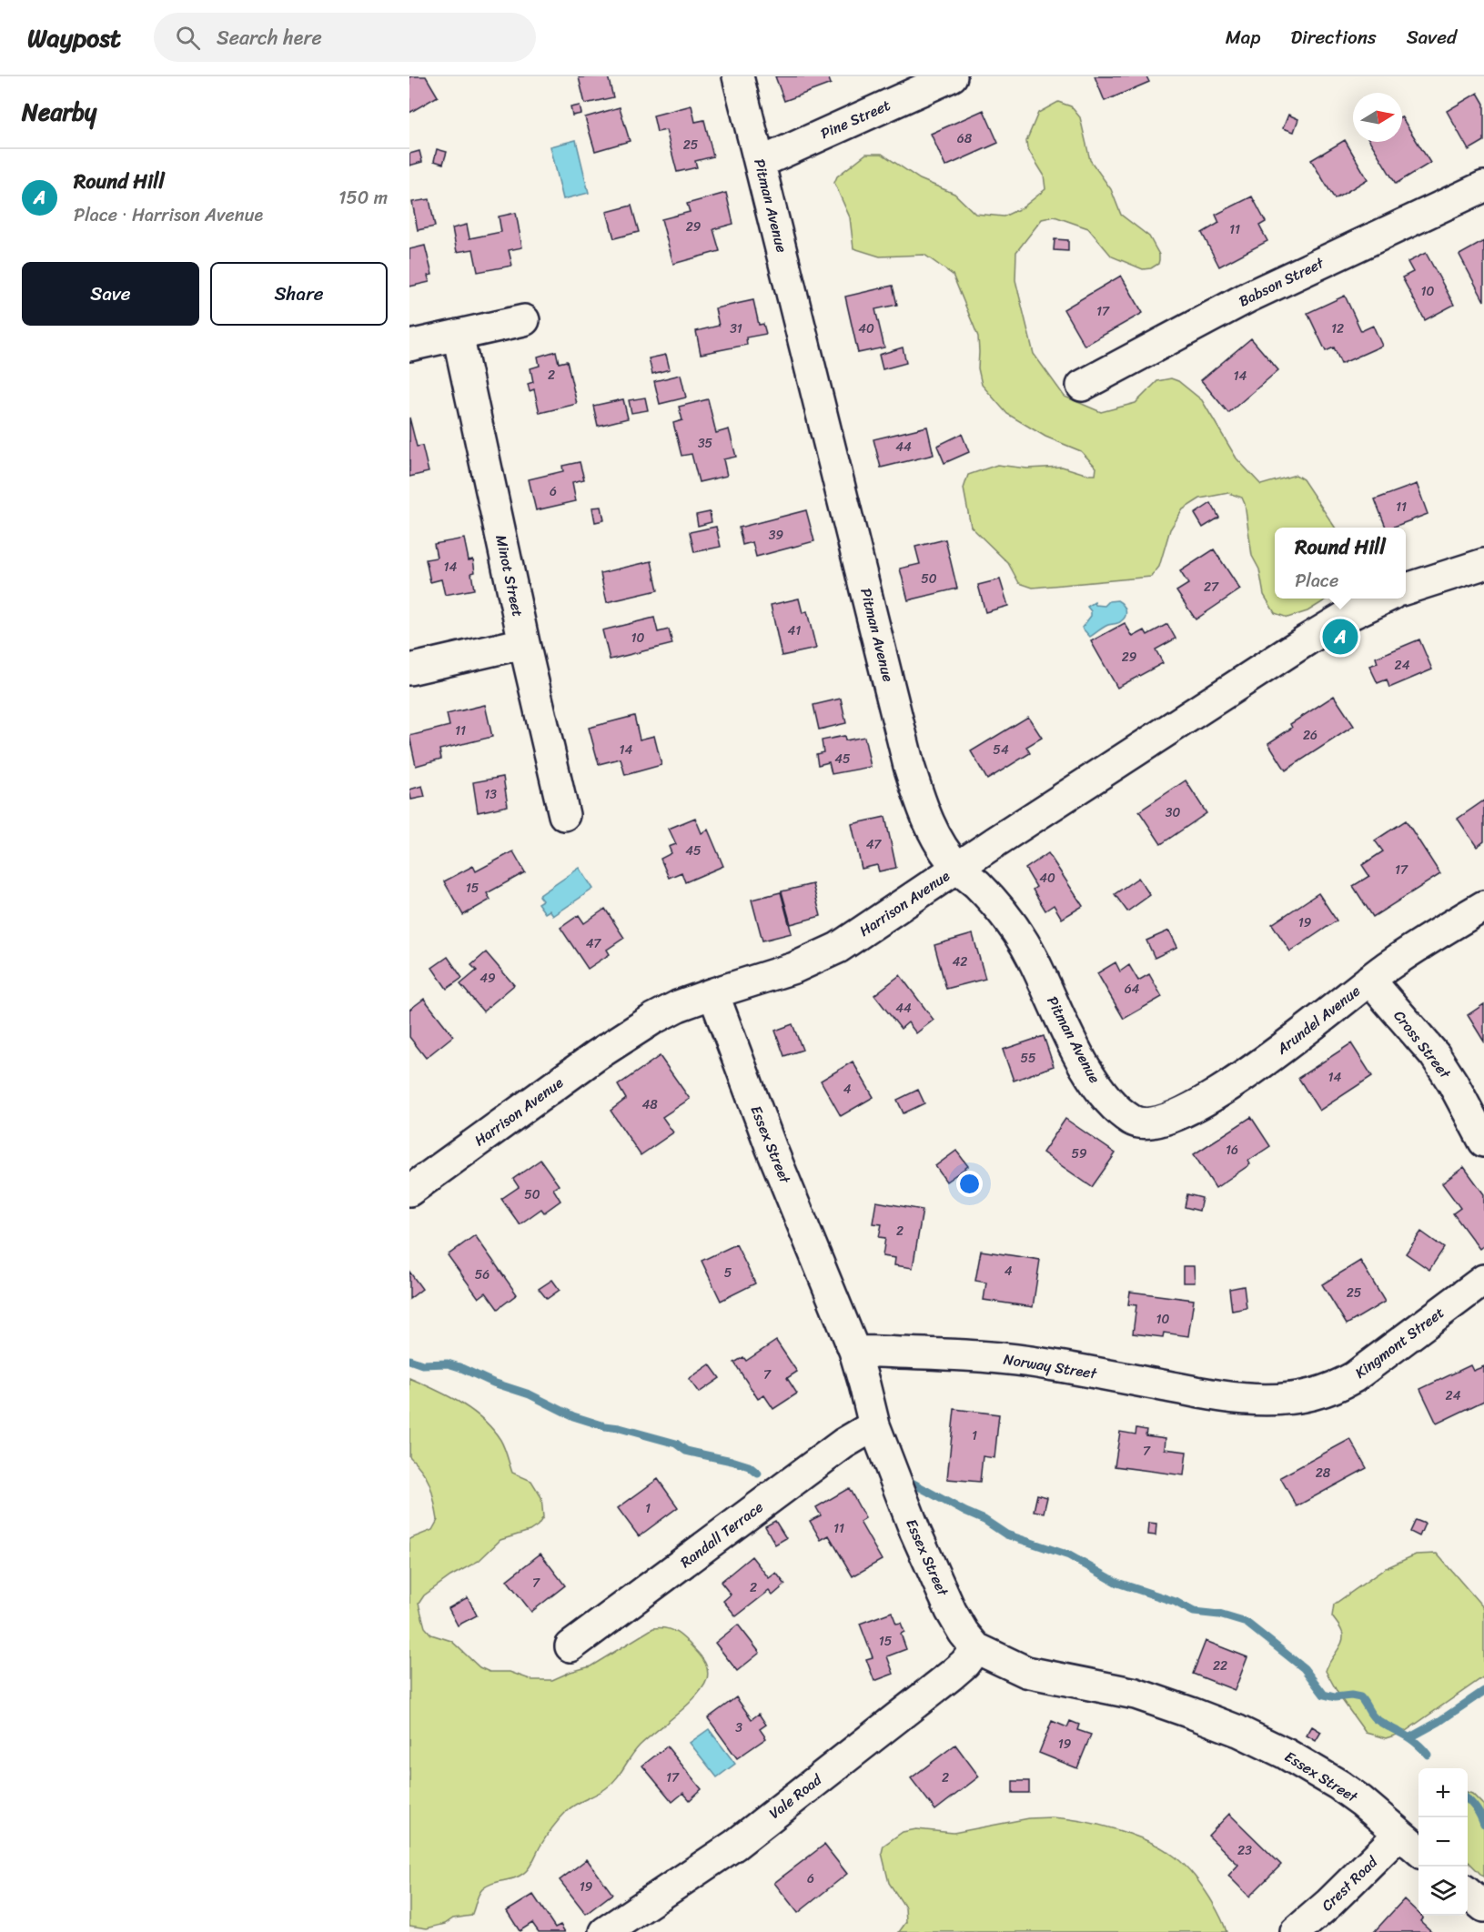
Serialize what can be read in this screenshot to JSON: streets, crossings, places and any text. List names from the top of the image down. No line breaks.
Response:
{"streets":{"street":["Pine Street","Pitman Avenue","Babson Street","Minot Street","Harrison Avenue","Arundel Avenue","Cross Street","Essex Street","Kingmont Street","Norway Street","Randall Terrace","Vale Road","Crest Road"]},"crossings":[["Pine Street","Pitman Avenue"],["Pitman Avenue","Harrison Avenue"],["Pitman Avenue","Arundel Avenue"],["Harrison Avenue","Essex Street"],["Arundel Avenue","Cross Street"],["Essex Street","Norway Street"],["Essex Street","Randall Terrace"],["Essex Street","Vale Road"],["Essex Street","Crest Road"],["Kingmont Street","Norway Street"]],"house_numbers":["68","25","29","11","10","17","31","40","12","2","14","35","44","6","11","39","14","50","27","41","10","29","24","11","26","14","54","45","13","30","47","45","17","40","15","19","47","42","49","64","44","55","14","4","48","16","59","50","2","4","5","56","25","10","7","24","1","7","28","1","11","7","2","15","22","3","19","17","2","23","6","19"],"north":"right","page":{"header":"Waypost","search":"Search here","nav":["Map","Directions","Saved"],"heading":"Nearby","list":[{"mark":"A","name":"Round Hill","note":"Place · Harrison Avenue","value":"150 m"}],"buttons":["Save","Share"],"popup":["Round Hill","Place"],"pins":"A","map_buttons":["+","−"]}}
